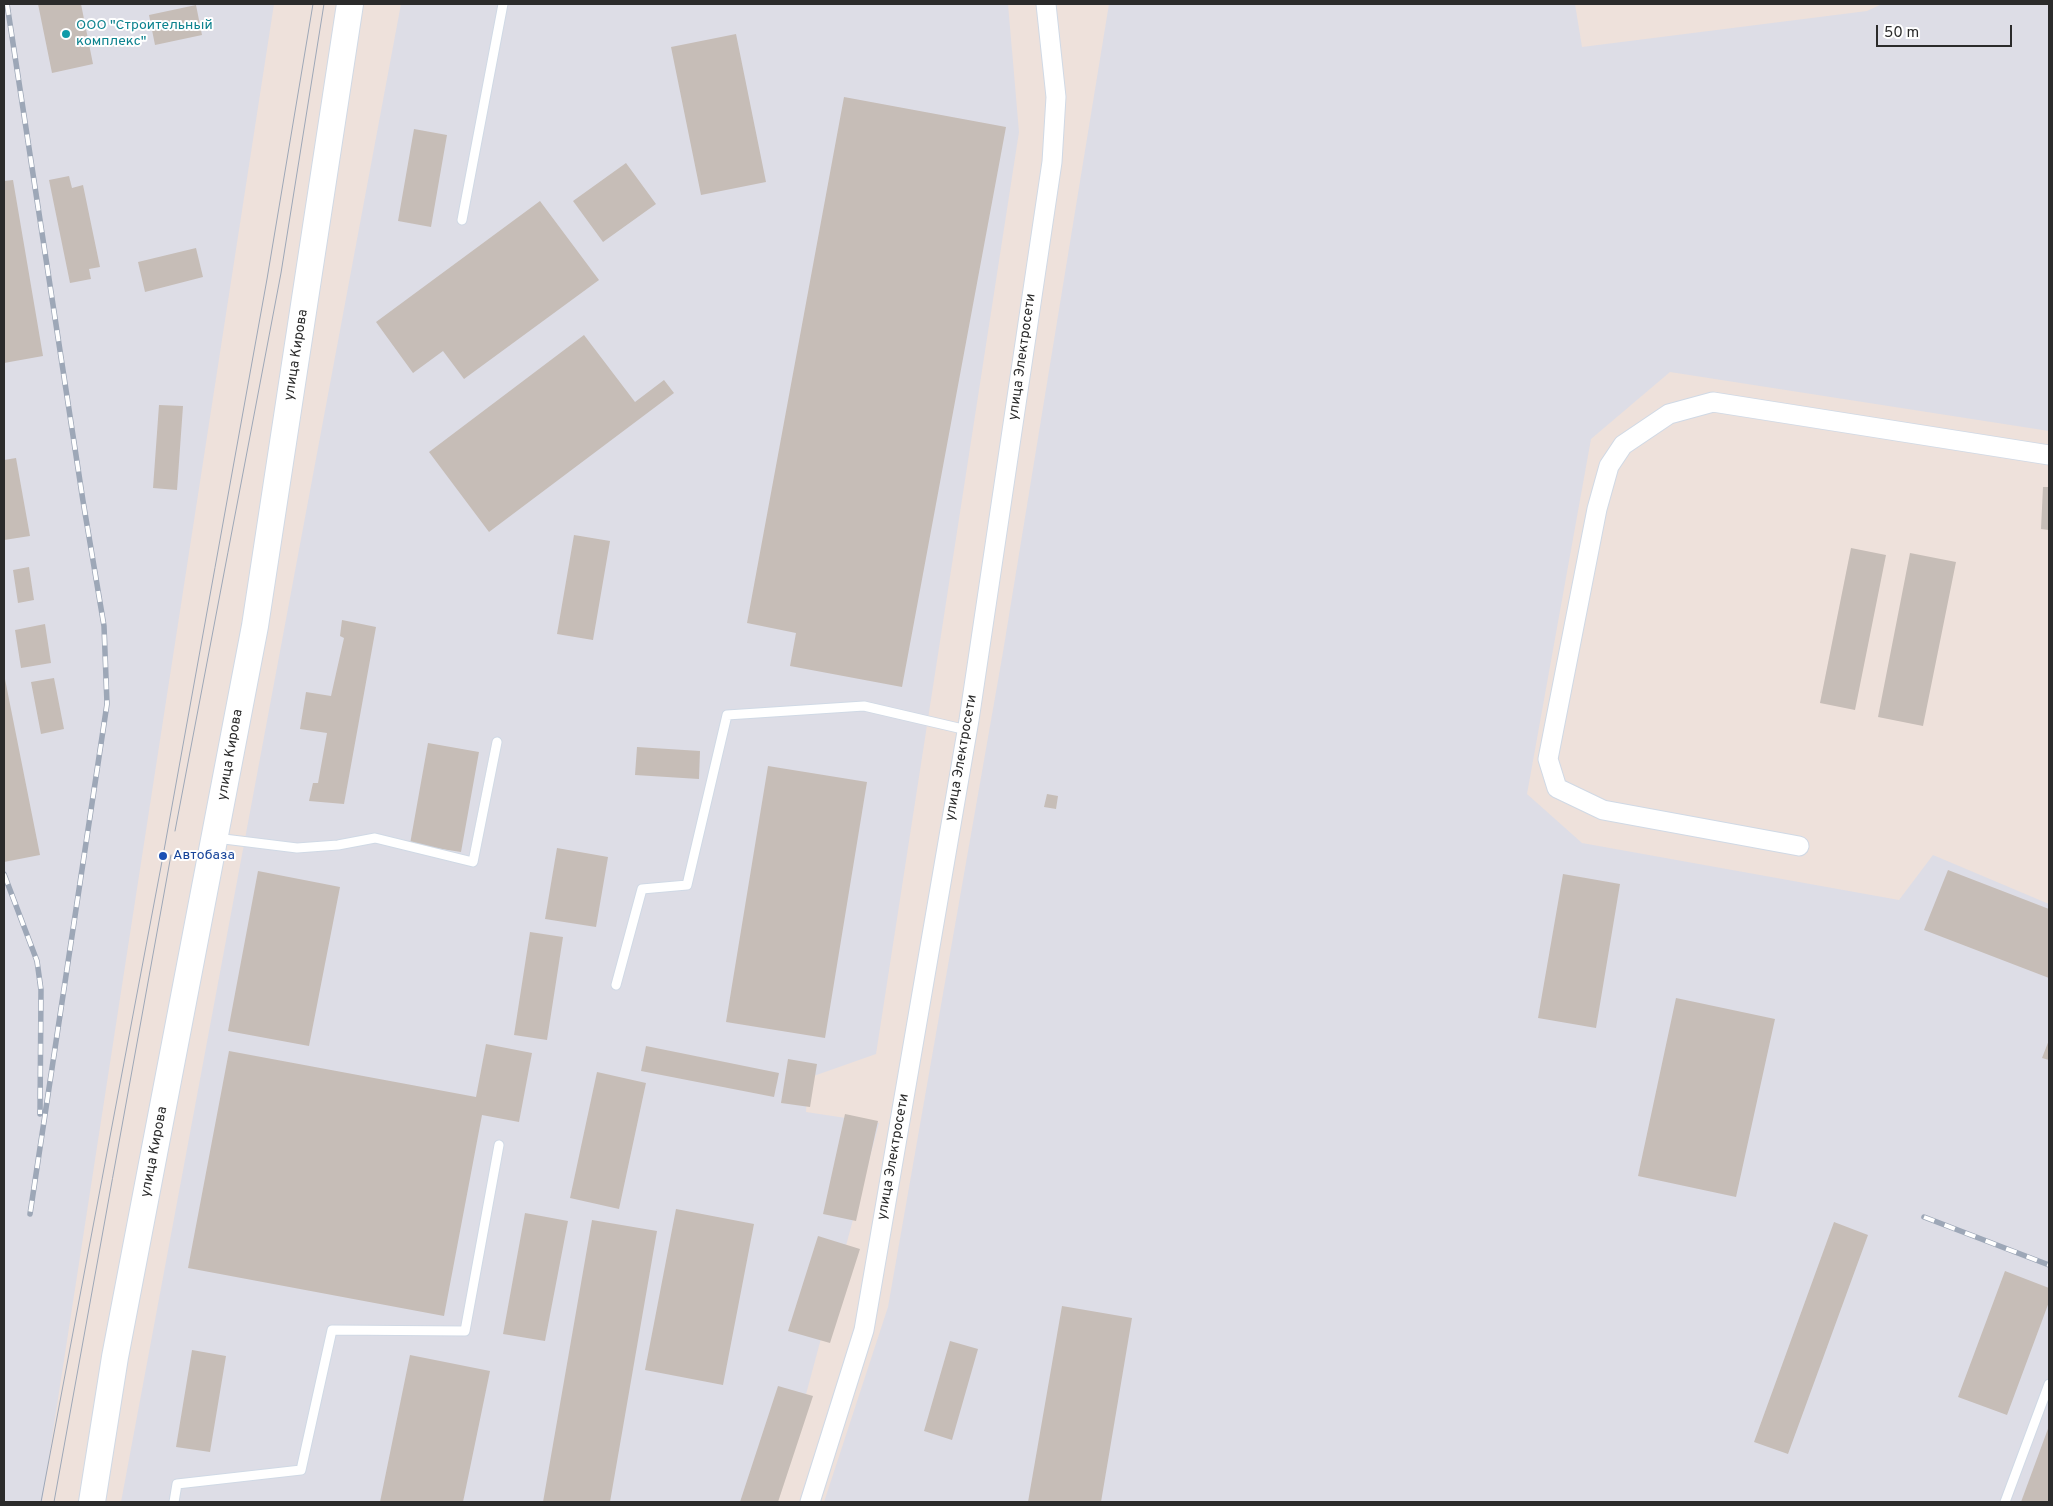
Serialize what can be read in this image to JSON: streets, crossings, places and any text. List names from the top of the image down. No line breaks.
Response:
{"streets":{"main road":["улица Кирова"],"street":["улица Электросети"]},"places":["ООО \"Строительный комплекс\"","Автобаза"],"scale_bar":"50 m"}
